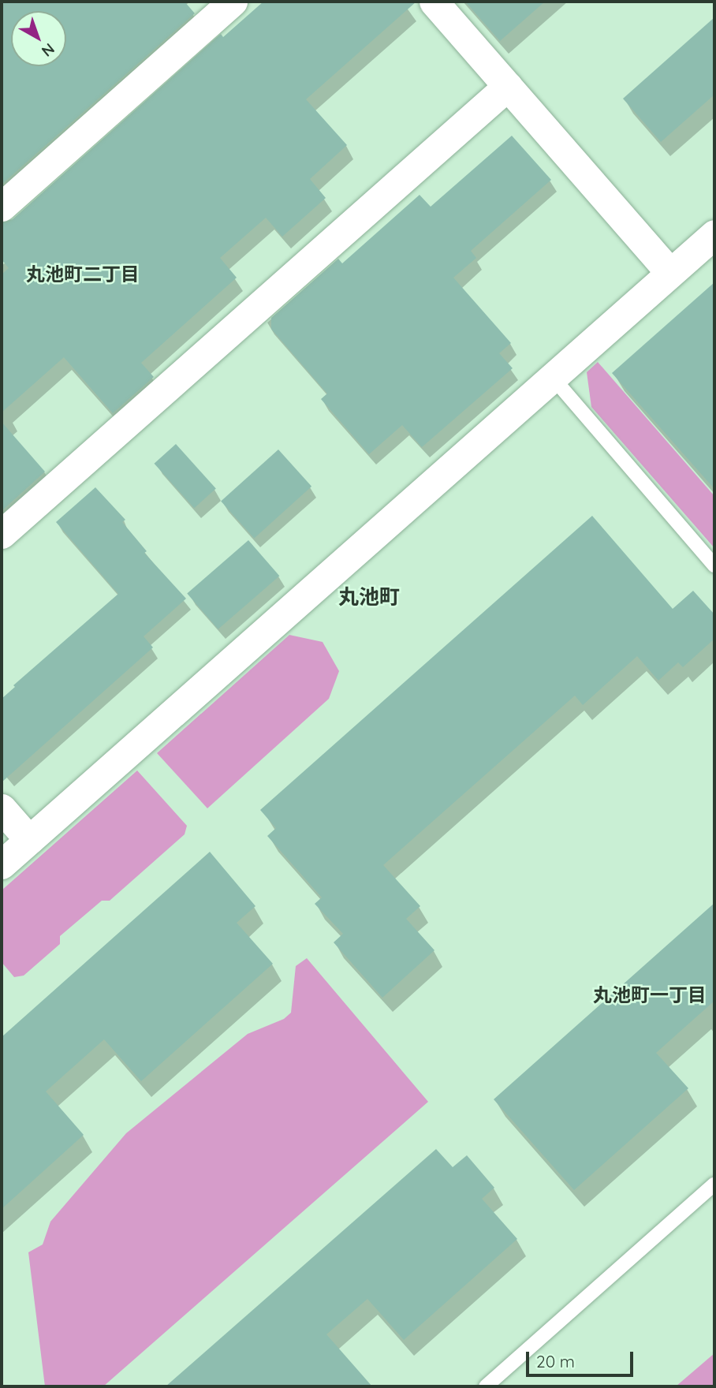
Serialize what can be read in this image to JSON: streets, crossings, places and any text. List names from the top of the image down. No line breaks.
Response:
{"districts":["丸池町二丁目","丸池町","丸池町一丁目"],"scale_bar":"20 m","north":"bottom right"}
